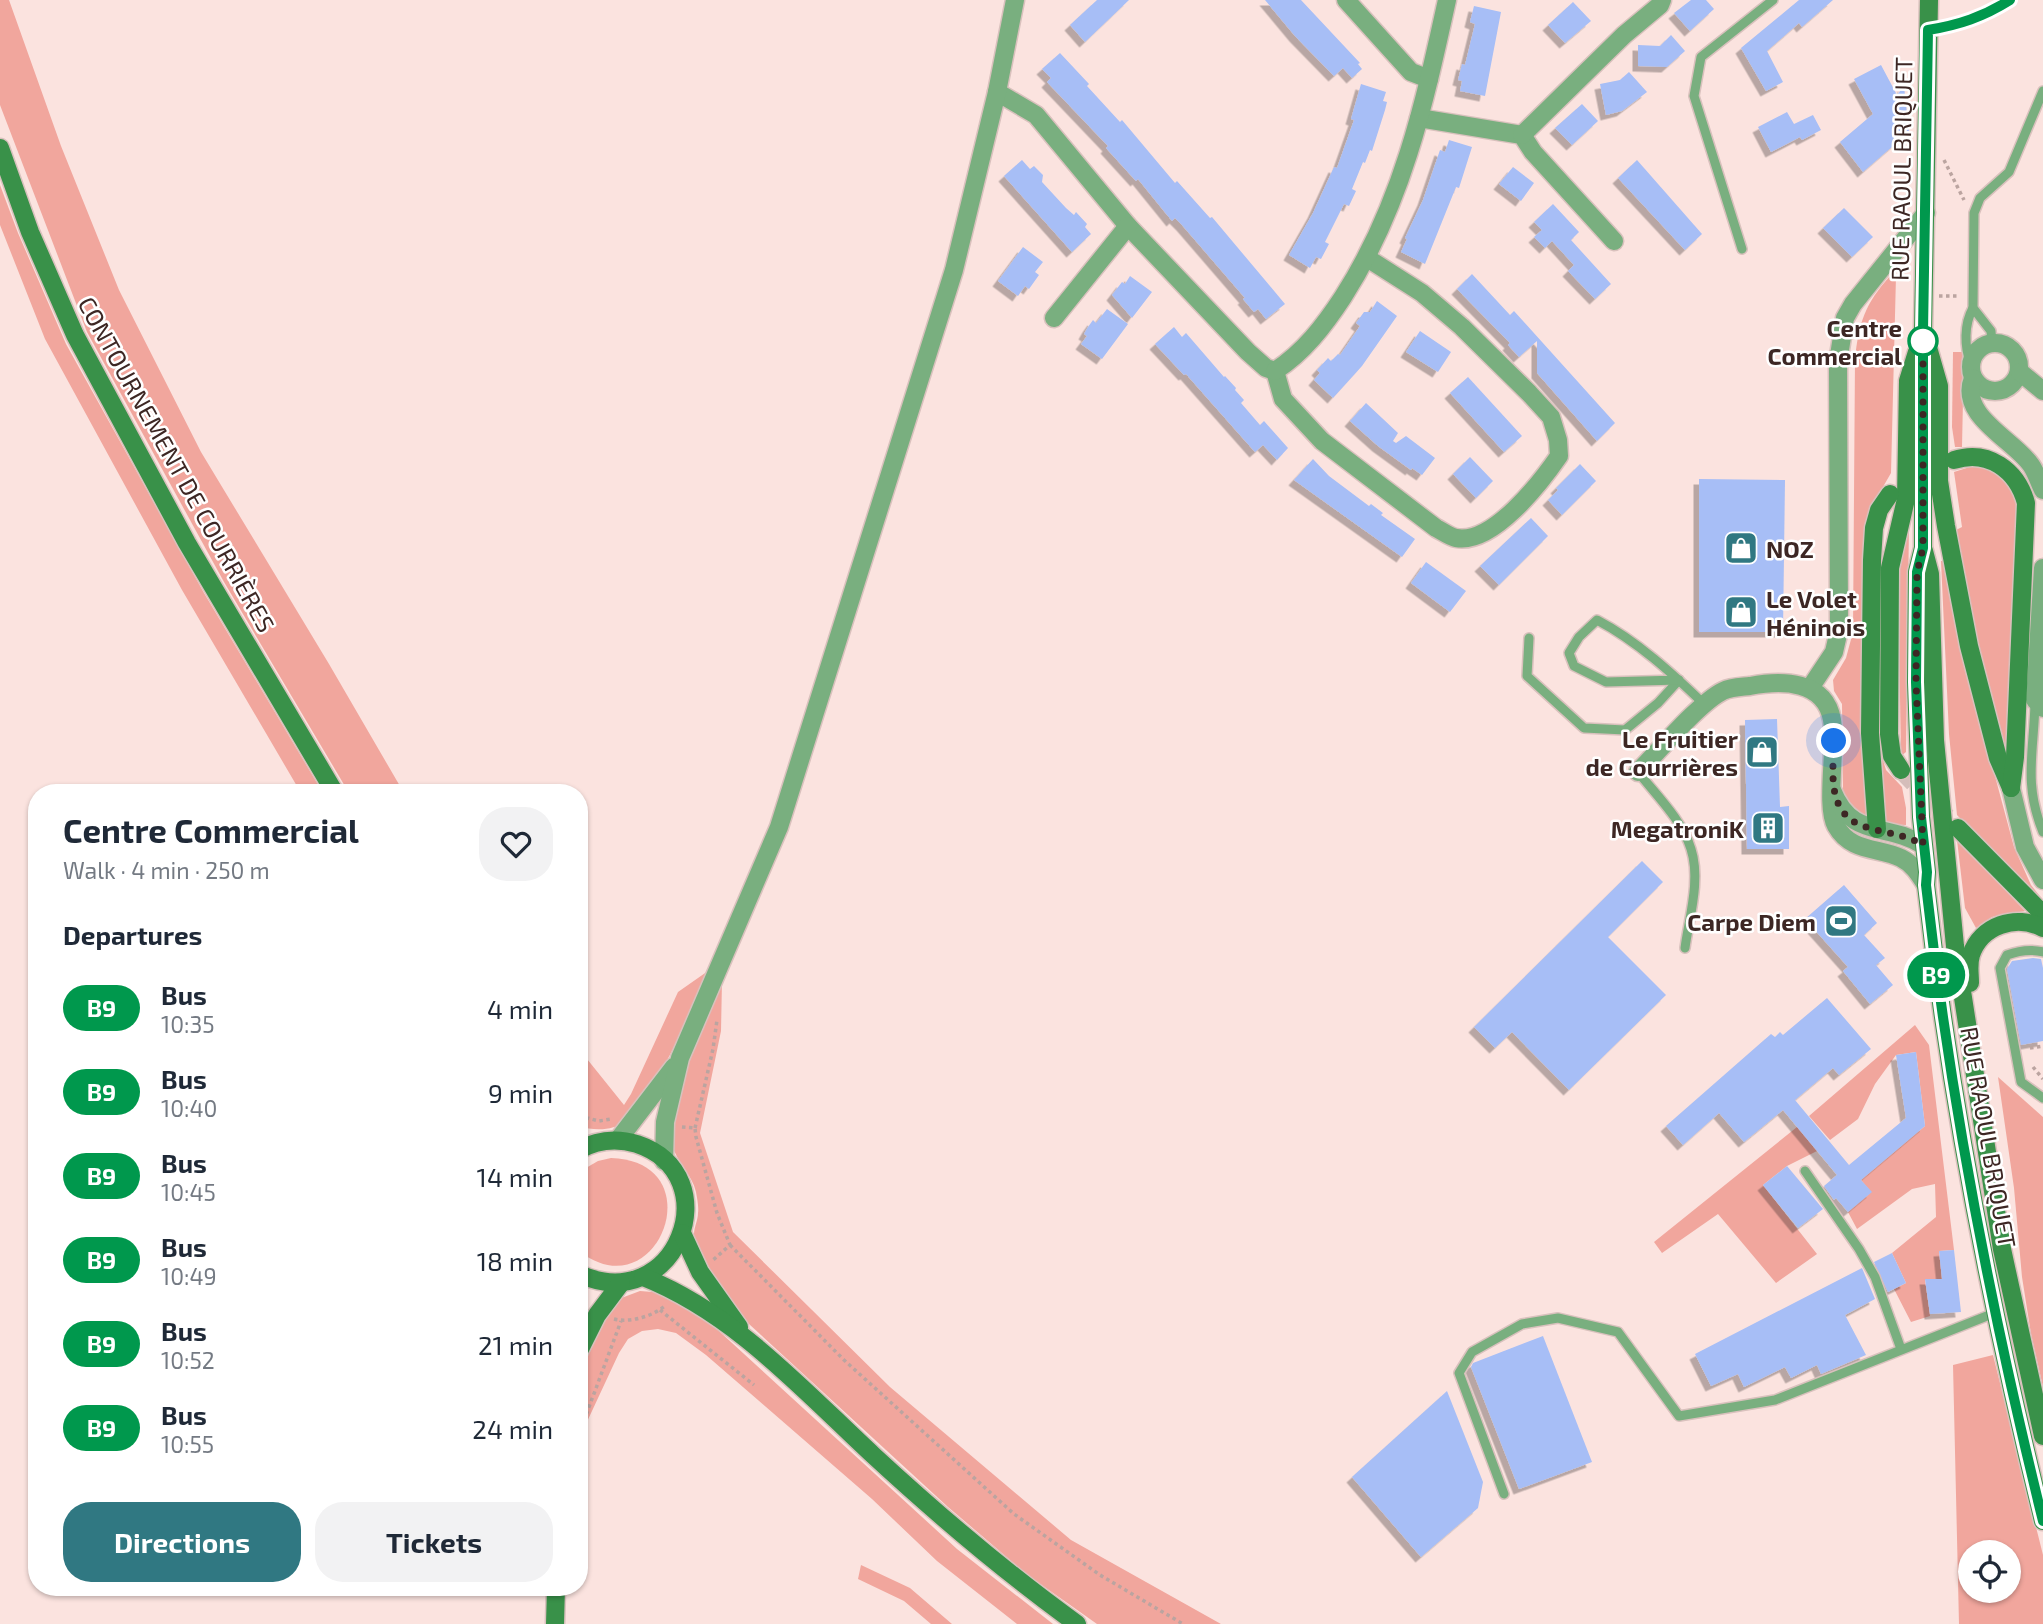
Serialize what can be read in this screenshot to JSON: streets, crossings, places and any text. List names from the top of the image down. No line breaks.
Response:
{"streets":{"street":["RUE RAOUL BRIQUET","CONTOURNEMENT DE COURRIÈRES"]},"places":{"other":["Centre Commercial"],"shop":["NOZ","Le Volet Héninois","Le Fruitier de Courrières"],"building":["MegatroniK"],"sports":["Carpe Diem"]},"lines":["bus line B9"],"page":{"on_map":"B9","heading":[["Centre Commercial","Walk · 4 min · 250 m"],"Departures"],"list":[{"mark":"B9","name":"Bus","note":"10:35","value":"4 min"},{"mark":"B9","name":"Bus","note":"10:40","value":"9 min"},{"mark":"B9","name":"Bus","note":"10:45","value":"14 min"},{"mark":"B9","name":"Bus","note":"10:49","value":"18 min"},{"mark":"B9","name":"Bus","note":"10:52","value":"21 min"},{"mark":"B9","name":"Bus","note":"10:55","value":"24 min"}],"buttons":["Directions","Tickets"]}}
